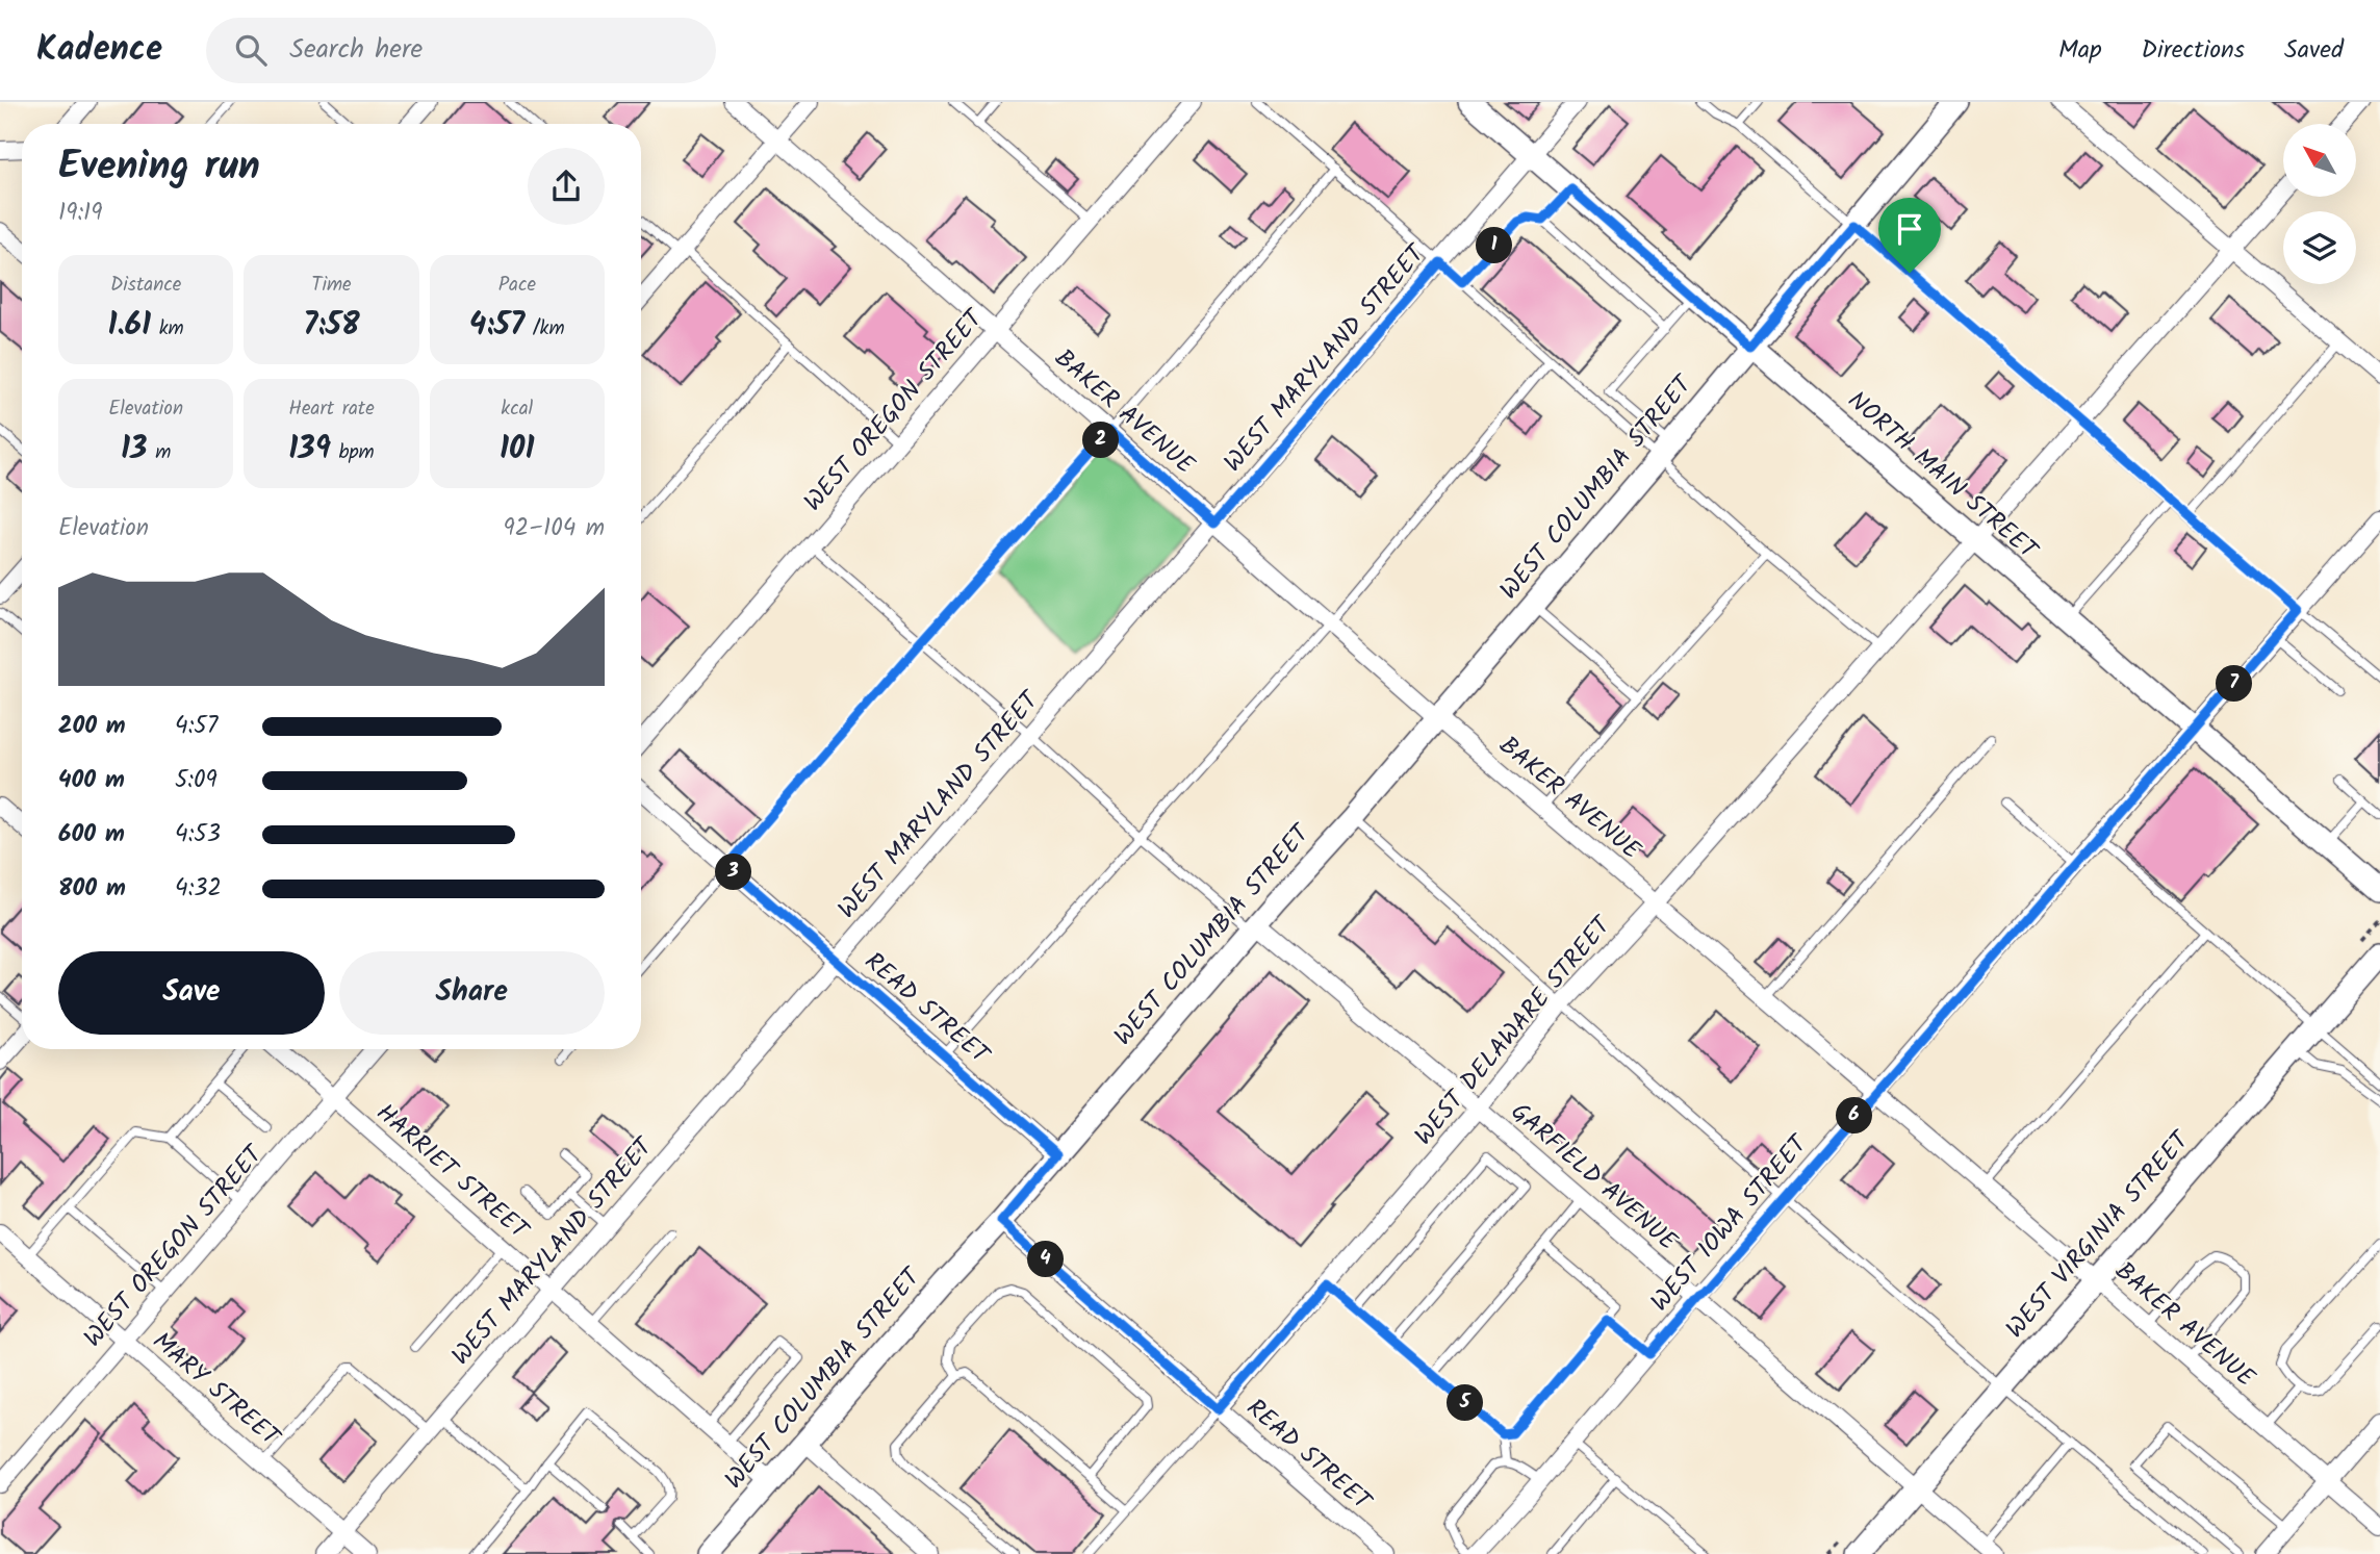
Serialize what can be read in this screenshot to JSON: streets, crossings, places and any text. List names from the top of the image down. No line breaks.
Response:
{"streets":{"street":["WEST MARYLAND STREET","WEST OREGON STREET","BAKER AVENUE","NORTH MAIN STREET","WEST COLUMBIA STREET","READ STREET","WEST DELAWARE STREET","HARRIET STREET","GARFIELD AVENUE","WEST IOWA STREET","WEST VIRGINIA STREET","MARY STREET"]},"crossings":[["WEST MARYLAND STREET","BAKER AVENUE"],["WEST MARYLAND STREET","NORTH MAIN STREET"],["WEST MARYLAND STREET","READ STREET"],["WEST MARYLAND STREET","HARRIET STREET"],["WEST MARYLAND STREET","MARY STREET"],["WEST OREGON STREET","BAKER AVENUE"],["WEST OREGON STREET","HARRIET STREET"],["WEST OREGON STREET","MARY STREET"],["BAKER AVENUE","WEST COLUMBIA STREET"],["BAKER AVENUE","WEST DELAWARE STREET"],["BAKER AVENUE","WEST IOWA STREET"],["BAKER AVENUE","WEST VIRGINIA STREET"],["NORTH MAIN STREET","WEST COLUMBIA STREET"],["NORTH MAIN STREET","WEST DELAWARE STREET"],["NORTH MAIN STREET","WEST IOWA STREET"],["WEST COLUMBIA STREET","READ STREET"],["WEST COLUMBIA STREET","HARRIET STREET"],["WEST COLUMBIA STREET","GARFIELD AVENUE"],["READ STREET","WEST DELAWARE STREET"],["WEST DELAWARE STREET","GARFIELD AVENUE"],["GARFIELD AVENUE","WEST IOWA STREET"],["GARFIELD AVENUE","WEST VIRGINIA STREET"]],"north":"top left","page":{"header":"Kadence","search":"Search here","nav":["Map","Directions","Saved"],"heading":["Evening run","19:19"],"pins":["1","2","7","3","6","4","5"],"stats":[["Distance","1.61 km"],["Time","7:58"],["Pace","4:57 /km"],["Elevation","13 m"],["Heart rate","139 bpm"],["kcal","101"]],"chart":["Elevation","92–104 m"],"list":[{"name":"200 m","note":"4:57"},{"name":"400 m","note":"5:09"},{"name":"600 m","note":"4:53"},{"name":"800 m","note":"4:32"}],"buttons":["Save","Share"]}}
